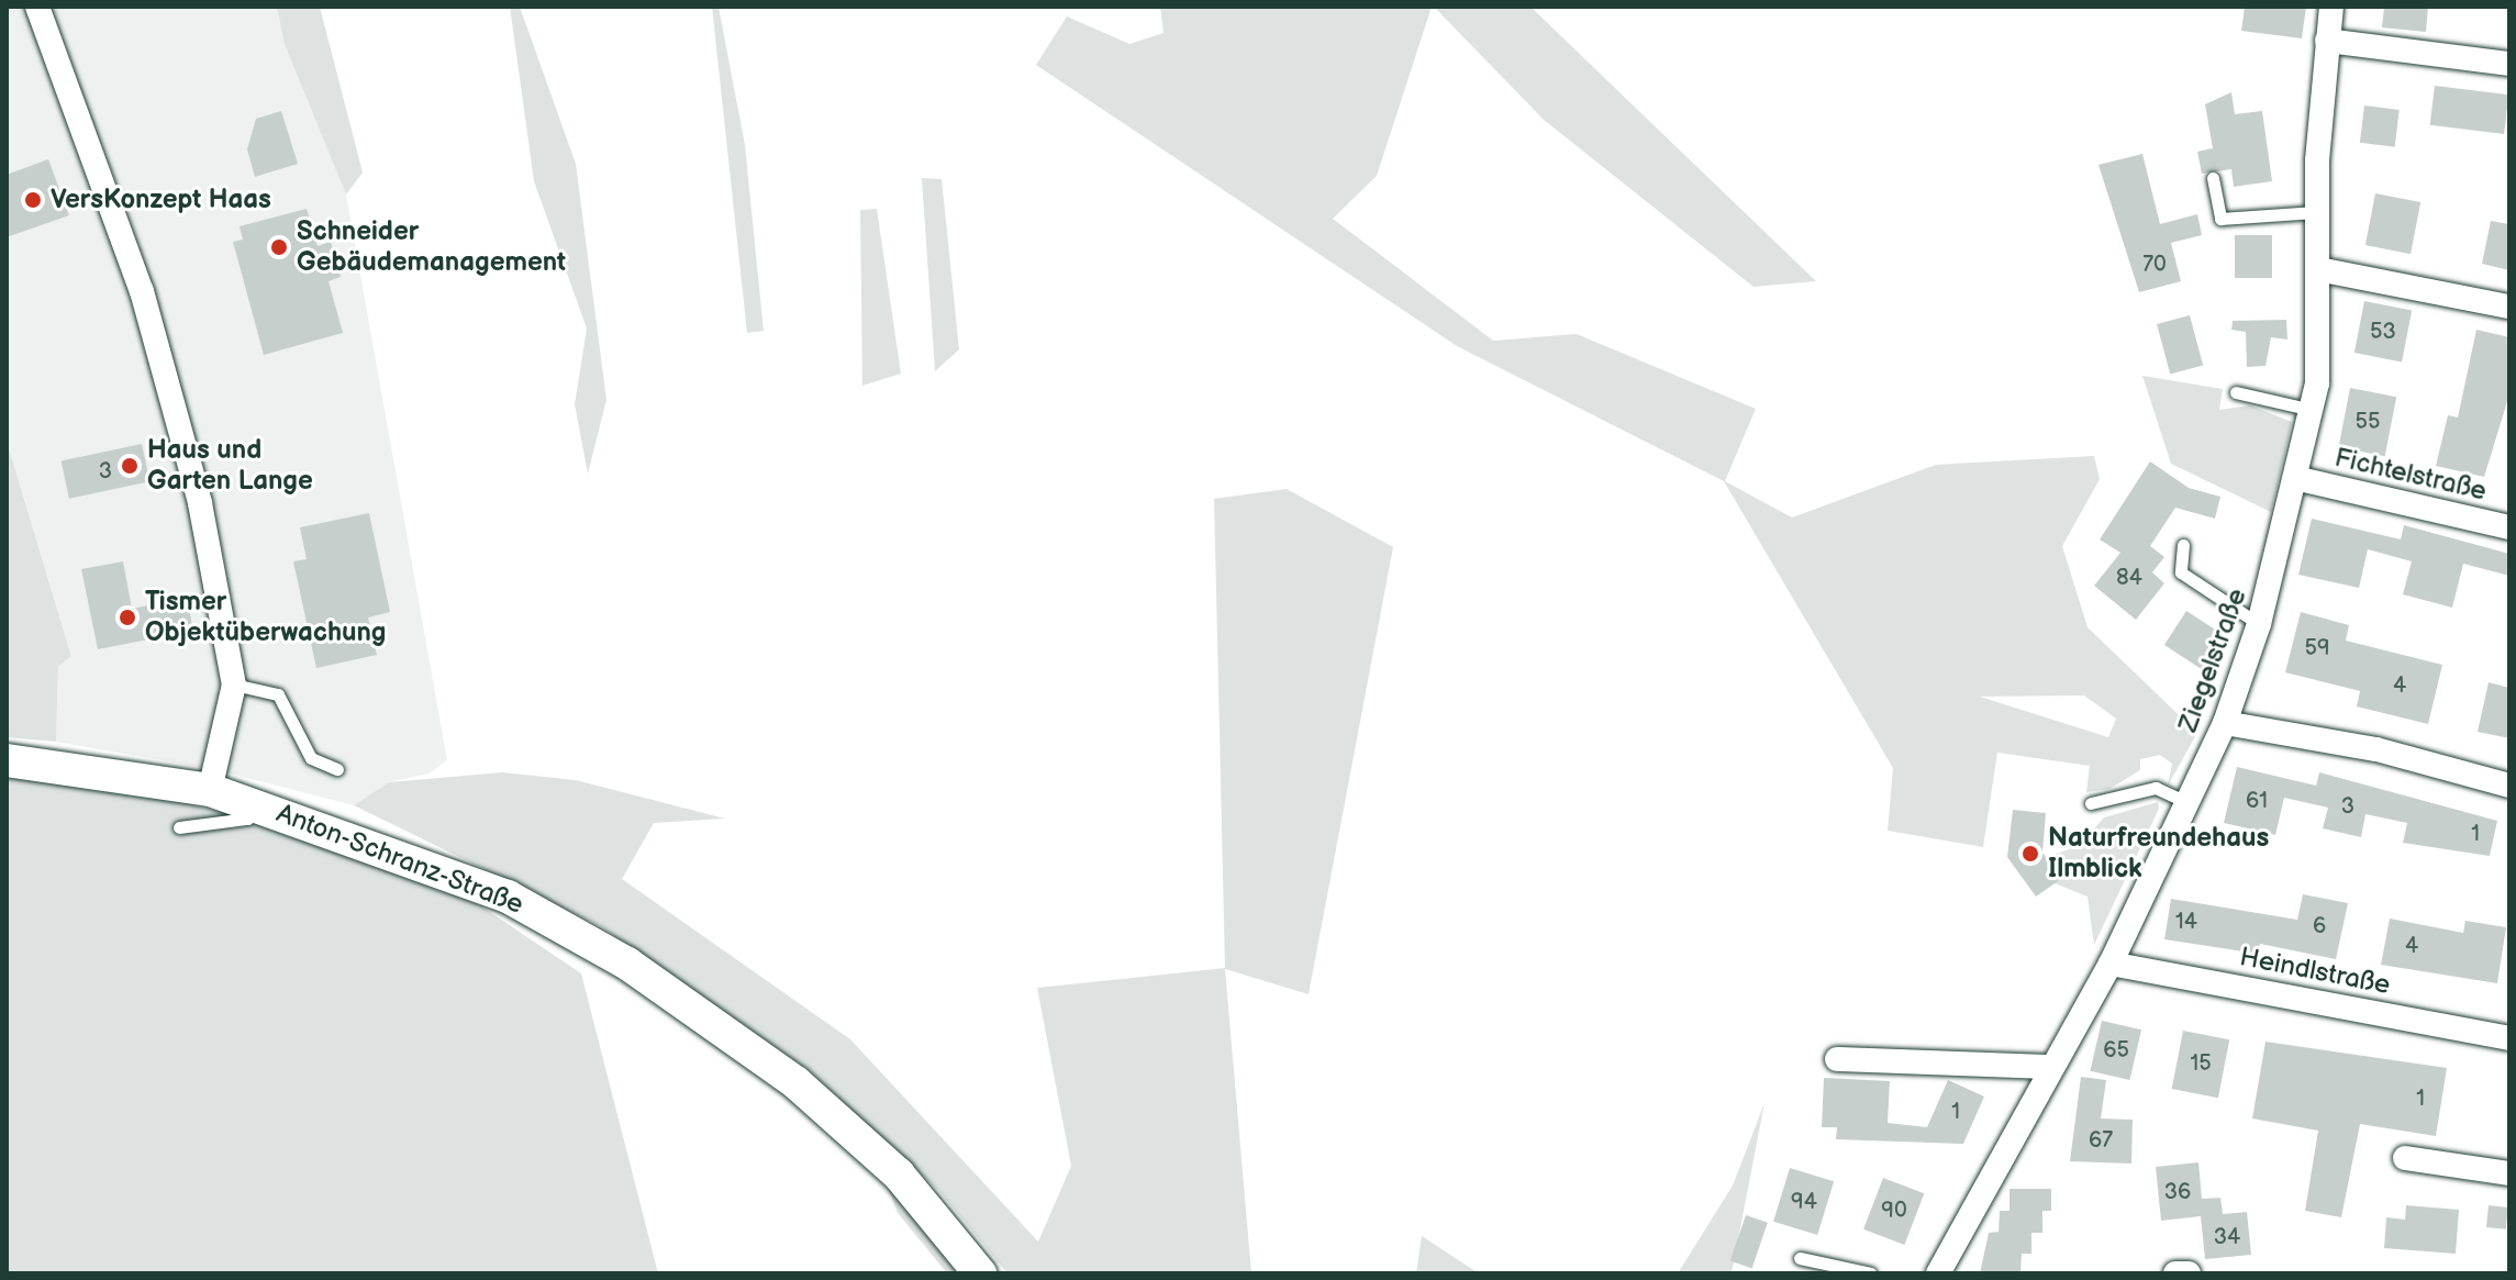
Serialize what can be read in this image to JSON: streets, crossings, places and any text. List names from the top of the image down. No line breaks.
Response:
{"streets":{"main road":["Anton-Schranz-Straße"],"street":["Fichtelstraße","Ziegelstraße","Heindlstraße"]},"crossings":[["Fichtelstraße","Ziegelstraße"],["Ziegelstraße","Heindlstraße"]],"places":["VersKonzept Haas","Schneider Gebäudemanagement","Haus und Garten Lange","Tismer Objektüberwachung","Naturfreundehaus Ilmblick"],"house_numbers":["70","53","55","3","84","59","4","61","3","1","14","6","4","65","15","1","1","67","36","94","90","34"]}
